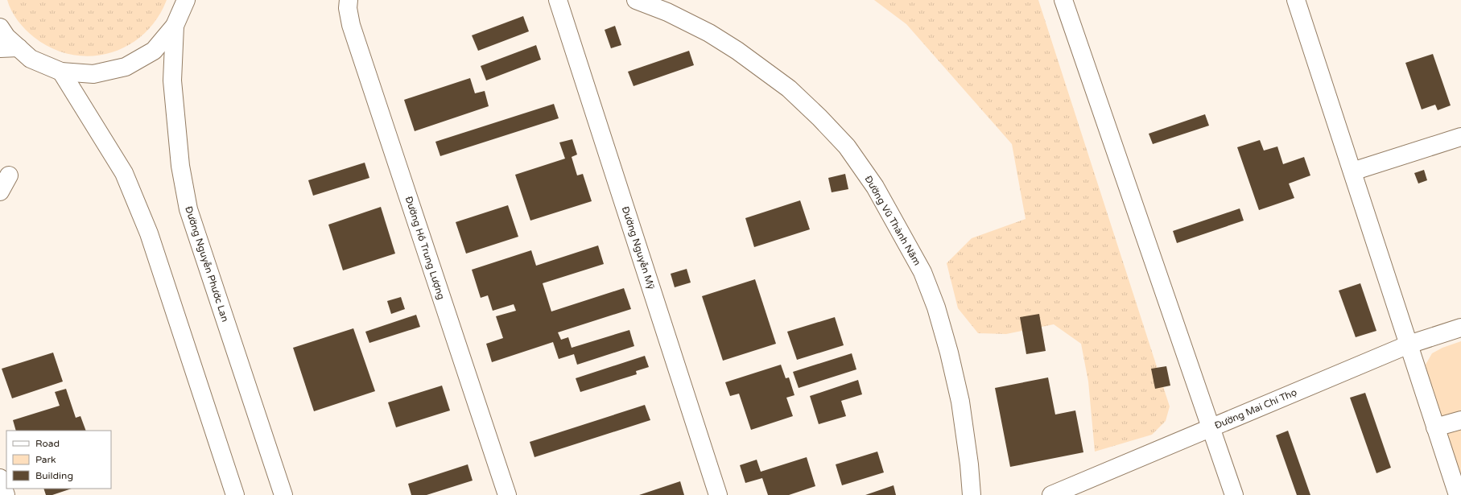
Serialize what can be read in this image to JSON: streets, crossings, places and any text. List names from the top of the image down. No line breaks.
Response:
{"streets":{"street":["Đường Vũ Thành Năm","Đường Hồ Trung Lượng","Đường Nguyễn Mỹ","Đường Nguyễn Phước Lan","Đường Mai Chí Thọ"]},"legend":["Road","Park","Building"]}
